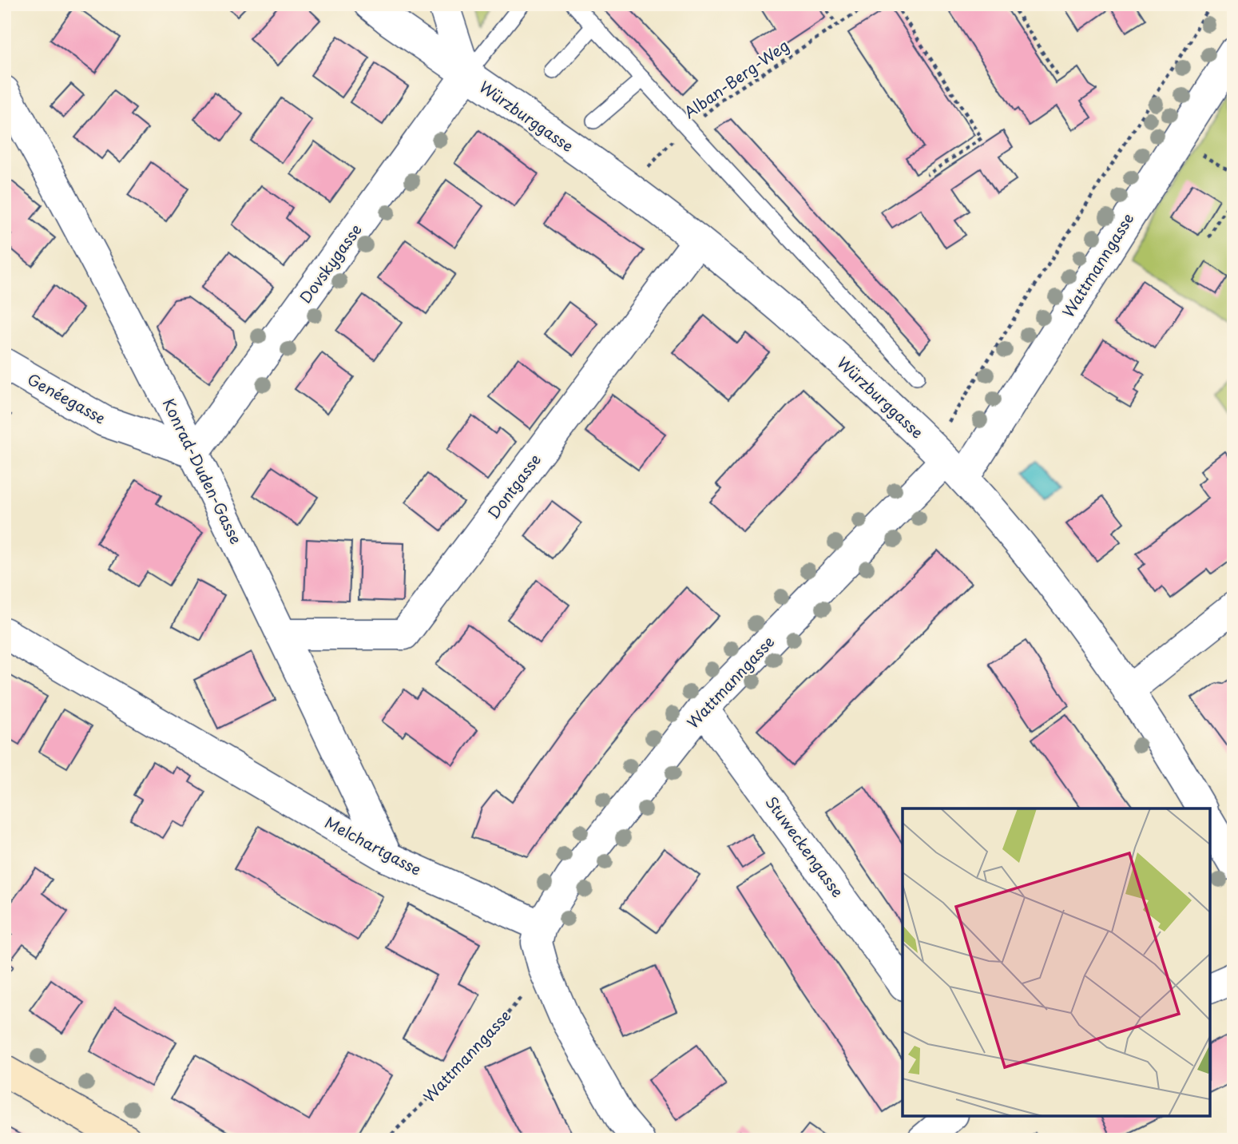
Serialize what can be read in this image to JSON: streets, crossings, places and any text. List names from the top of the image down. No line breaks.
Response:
{"streets":{"street":["Würzburggasse","Dovskygasse","Wattmanngasse","Genéegasse","Konrad-Duden-Gasse","Dontgasse","Melchartgasse","Stuweckengasse"],"path":["Alban-Berg-Weg"]},"crossings":[["Alban-Berg-Weg","Würzburggasse"],["Würzburggasse","Dovskygasse"],["Würzburggasse","Wattmanngasse"],["Würzburggasse","Dontgasse"],["Dovskygasse","Genéegasse"],["Dovskygasse","Konrad-Duden-Gasse"],["Wattmanngasse","Melchartgasse"],["Wattmanngasse","Stuweckengasse"],["Genéegasse","Konrad-Duden-Gasse"],["Konrad-Duden-Gasse","Dontgasse"],["Konrad-Duden-Gasse","Melchartgasse"]]}
